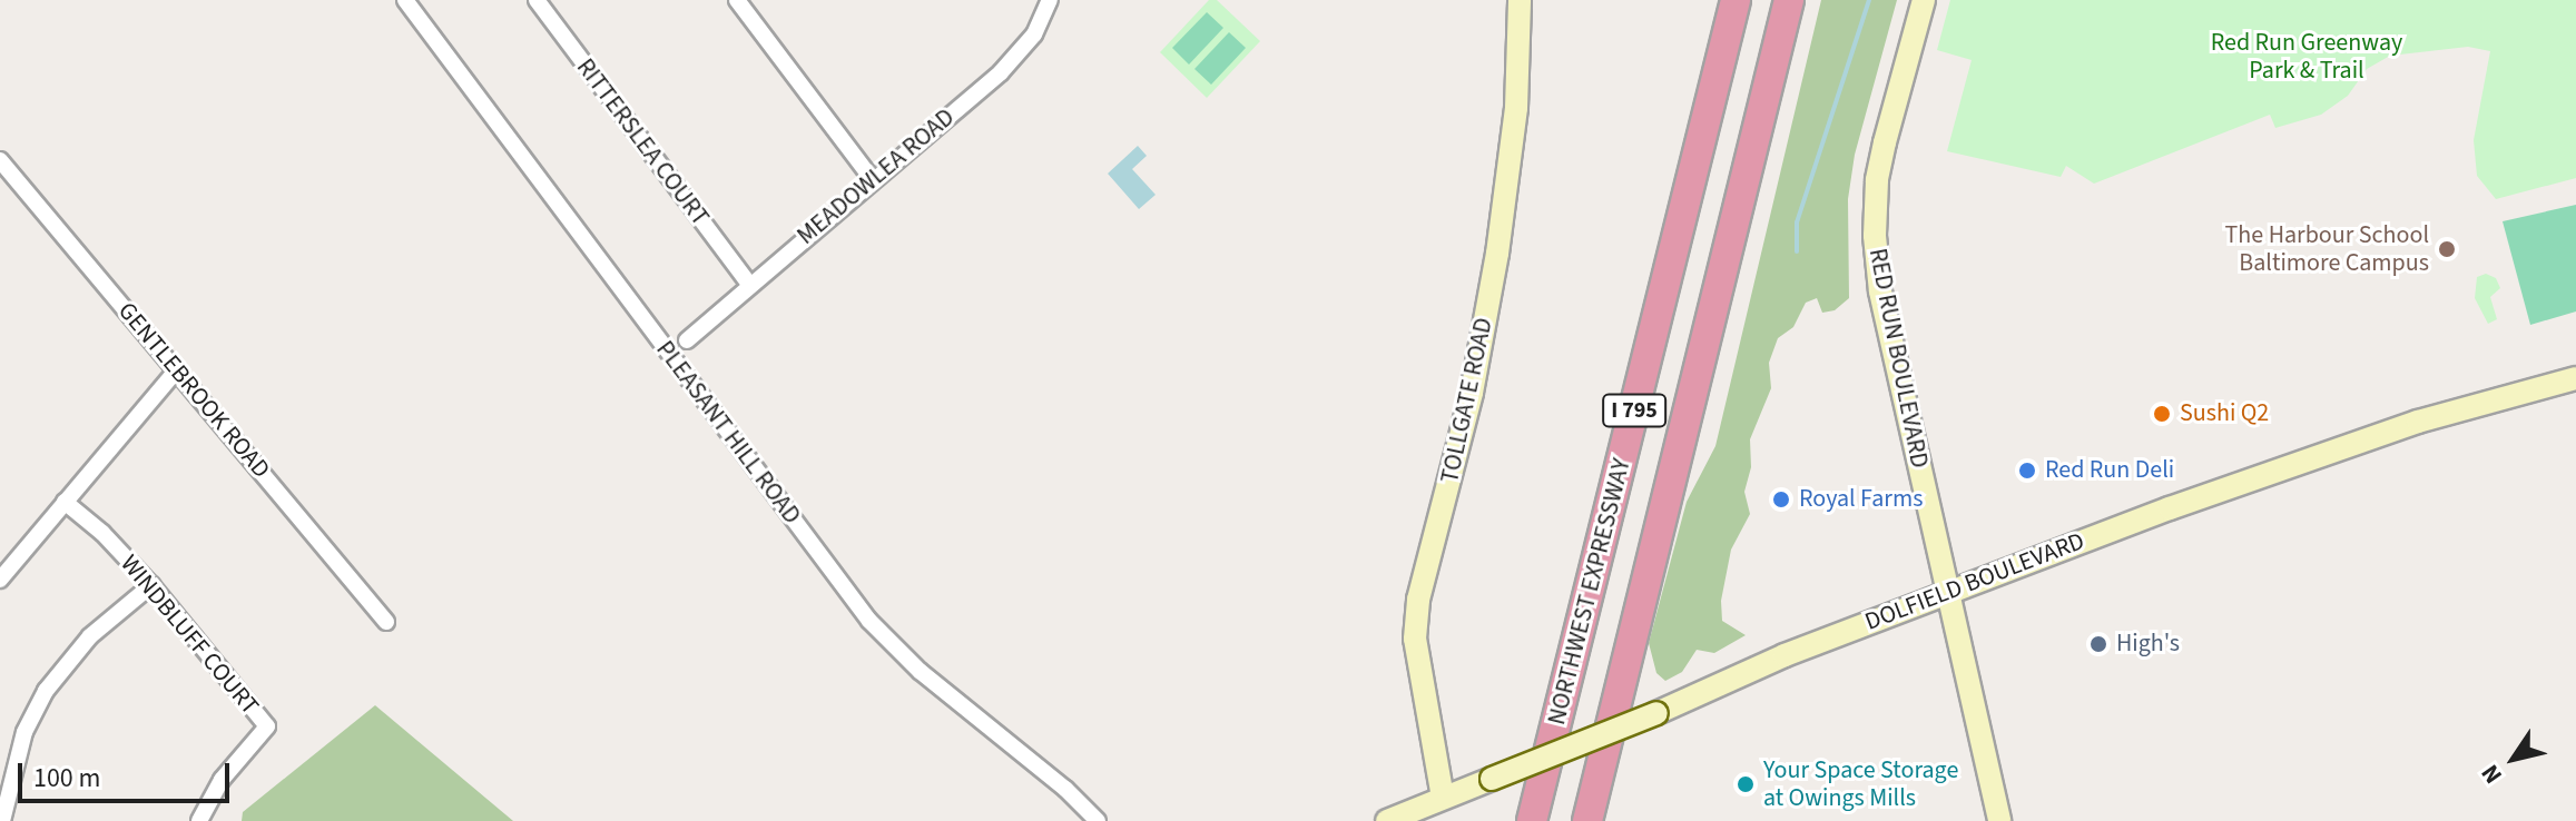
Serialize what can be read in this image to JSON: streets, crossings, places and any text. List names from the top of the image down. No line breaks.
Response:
{"streets":{"highway":["I 795","NORTHWEST EXPRESSWAY"],"main road":["RED RUN BOULEVARD","TOLLGATE ROAD","DOLFIELD BOULEVARD"],"street":["RITTERSLEA COURT","MEADOWLEA ROAD","GENTLEBROOK ROAD","PLEASANT HILL ROAD","WINDBLUFF COURT"]},"crossings":[["RITTERSLEA COURT","MEADOWLEA ROAD"],["RED RUN BOULEVARD","DOLFIELD BOULEVARD"],["TOLLGATE ROAD","DOLFIELD BOULEVARD"]],"parks":["Red Run Greenway Park & Trail"],"places":["The Harbour School Baltimore Campus","Sushi Q2","Red Run Deli","Royal Farms","High's","Your Space Storage at Owings Mills"],"scale_bar":"100 m","north":"bottom left"}
